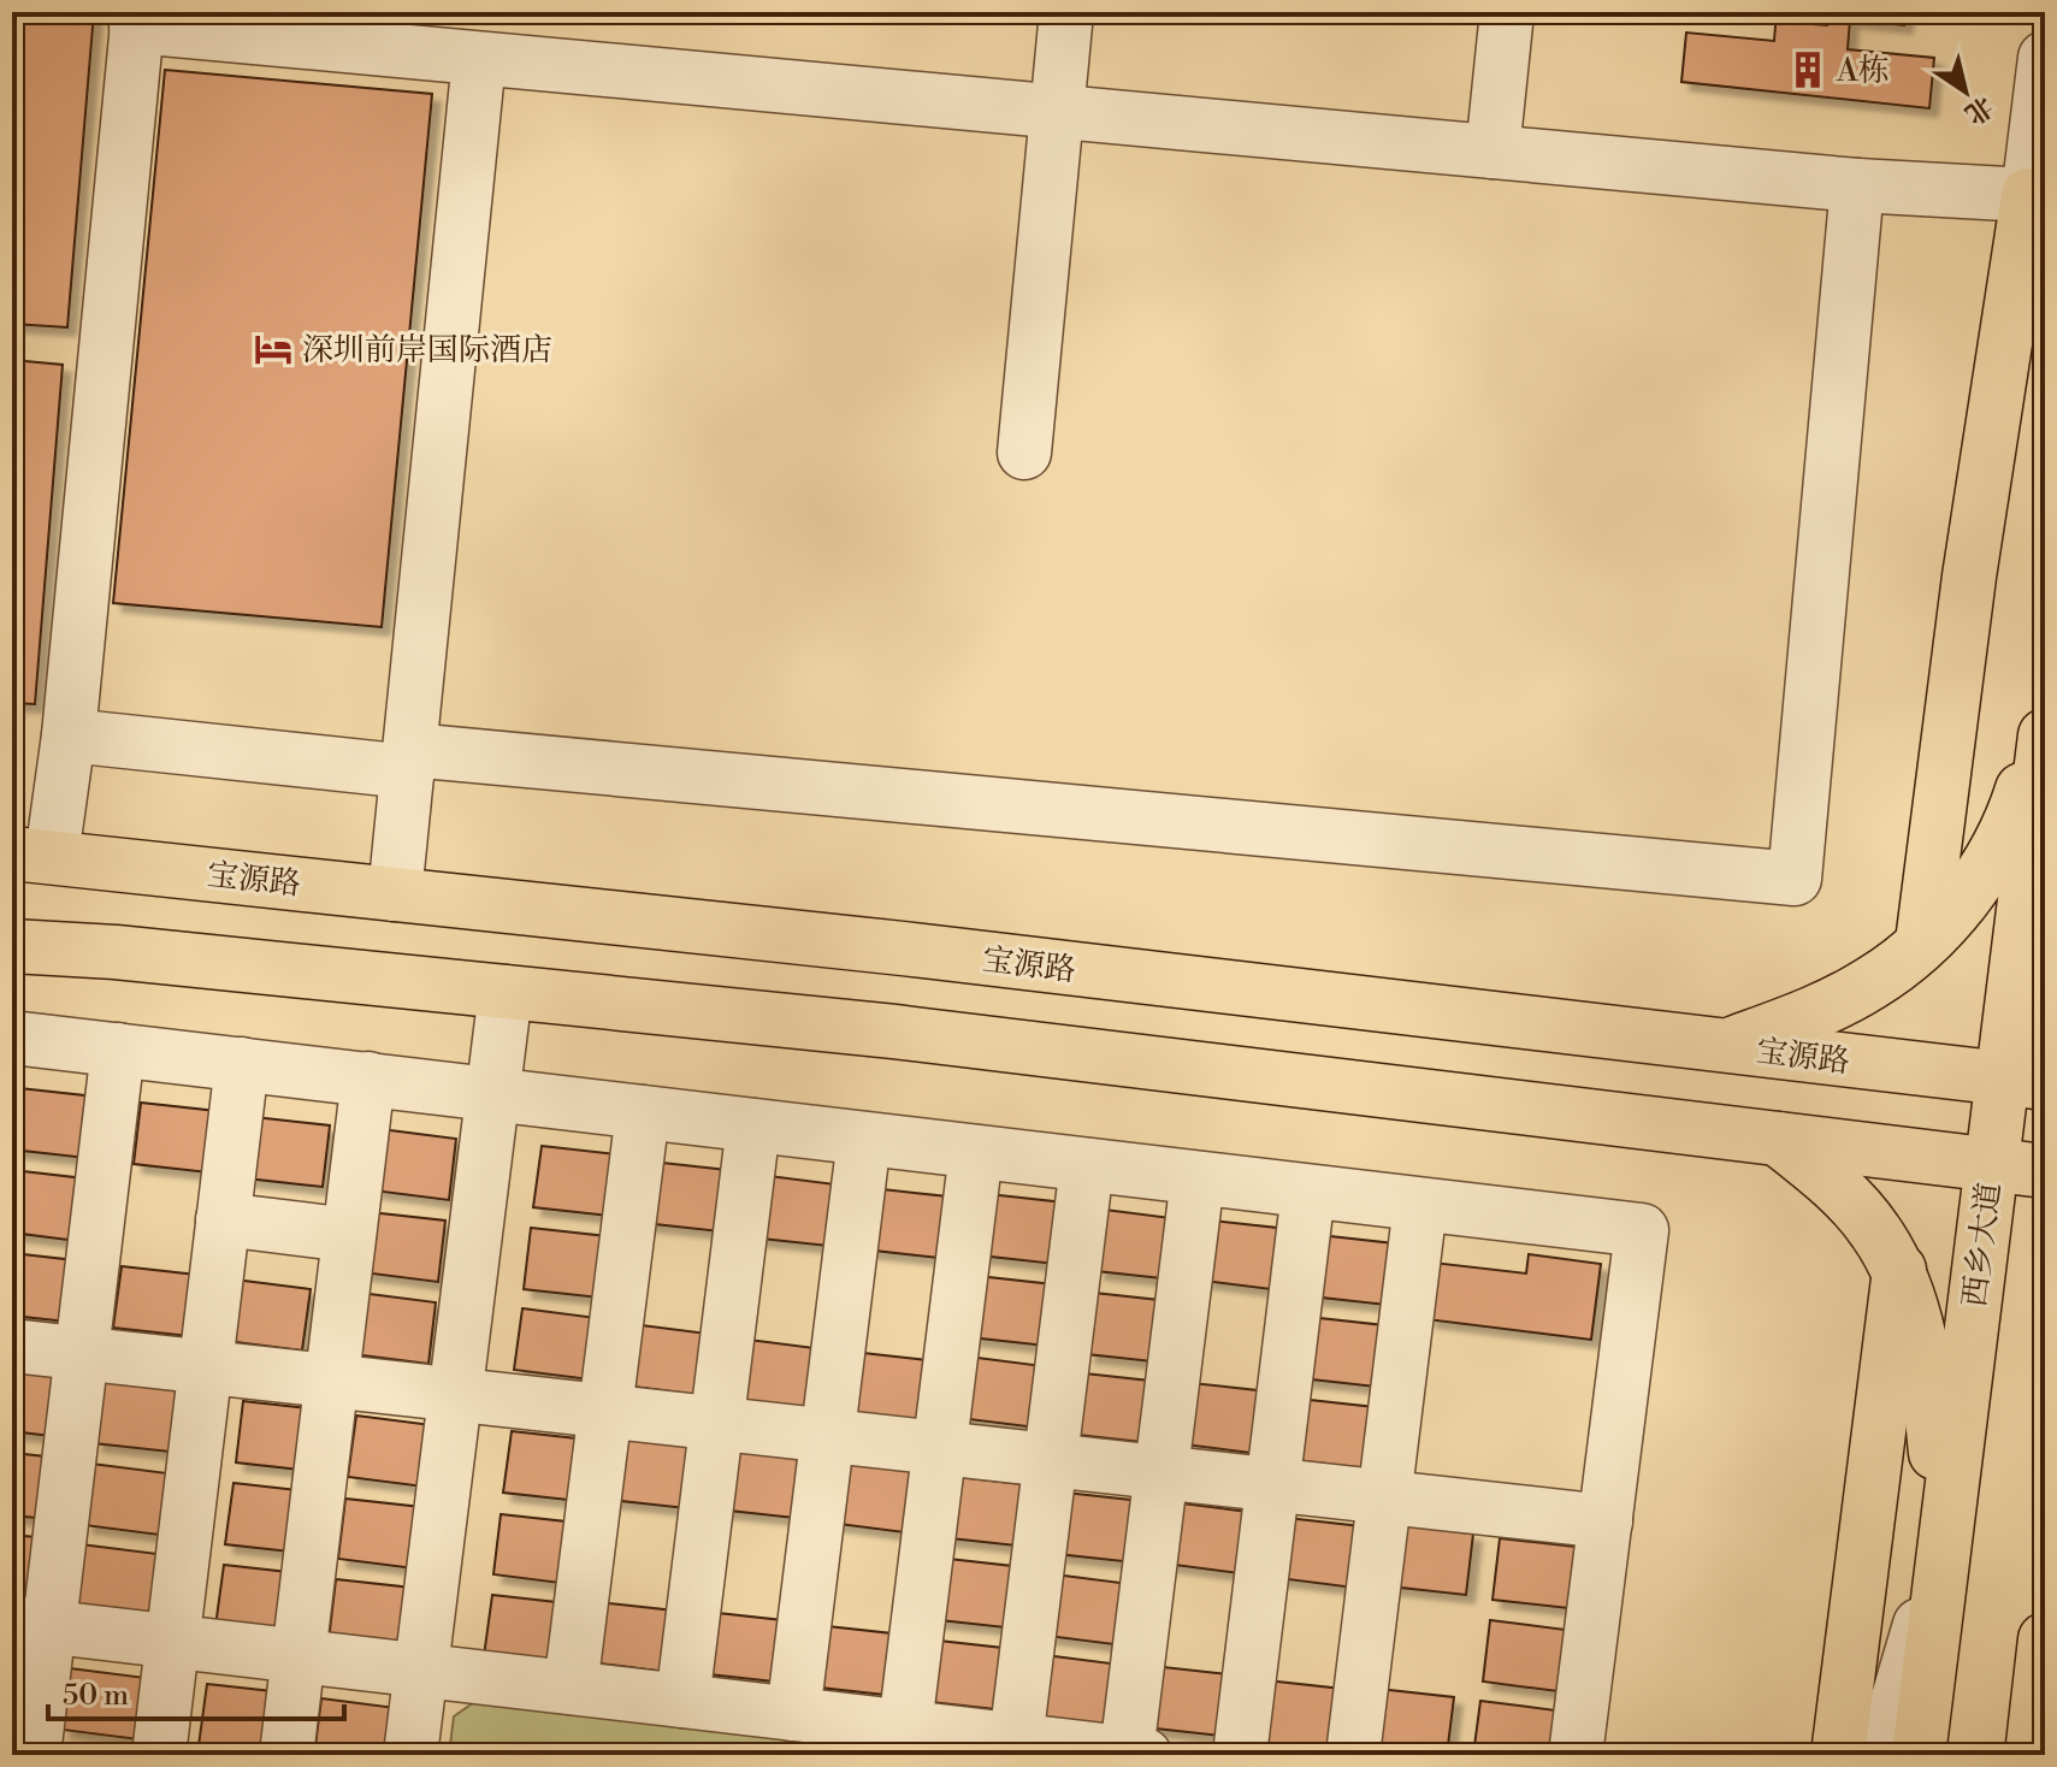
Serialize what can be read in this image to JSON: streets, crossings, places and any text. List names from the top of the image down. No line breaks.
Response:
{"streets":{"main road":["宝源路","西乡大道"]},"crossings":[["宝源路","西乡大道"]],"places":{"building":["A栋"],"hotel":["深圳前岸国际酒店"]},"scale_bar":"50 m","north":"bottom right"}
